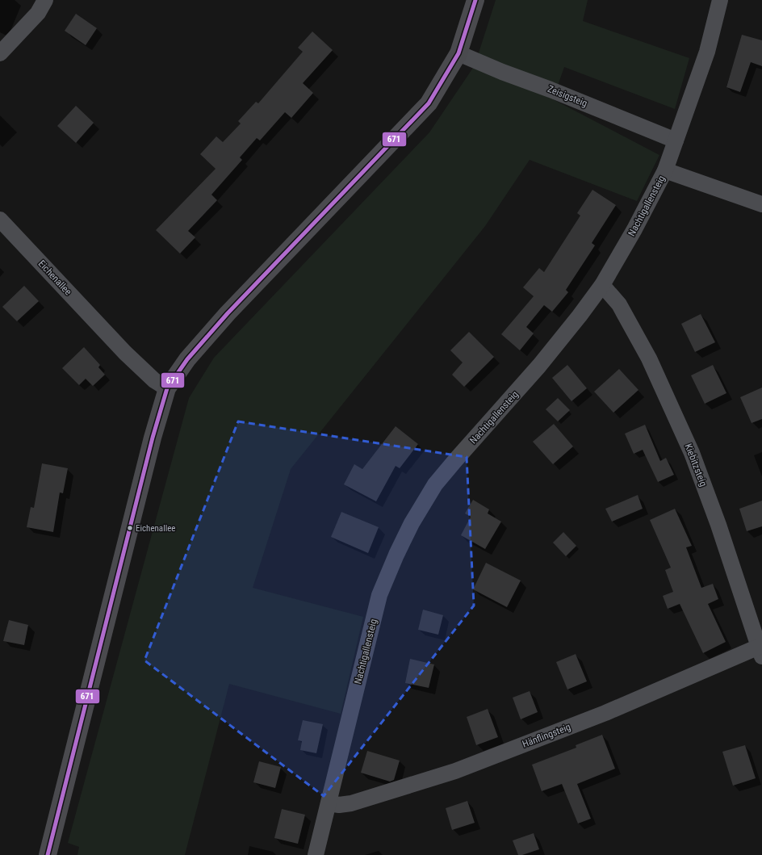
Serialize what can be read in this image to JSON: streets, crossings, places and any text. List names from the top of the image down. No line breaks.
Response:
{"streets":{"street":["Zeisigsteig","Nachtigallensteig","Eichenallee","Kiebitzsteig","Hänflingsteig"]},"crossings":[["Zeisigsteig","Nachtigallensteig"],["Nachtigallensteig","Kiebitzsteig"],["Nachtigallensteig","Hänflingsteig"],["Kiebitzsteig","Hänflingsteig"]],"places":["Eichenallee"],"lines":["transit line 671"]}
